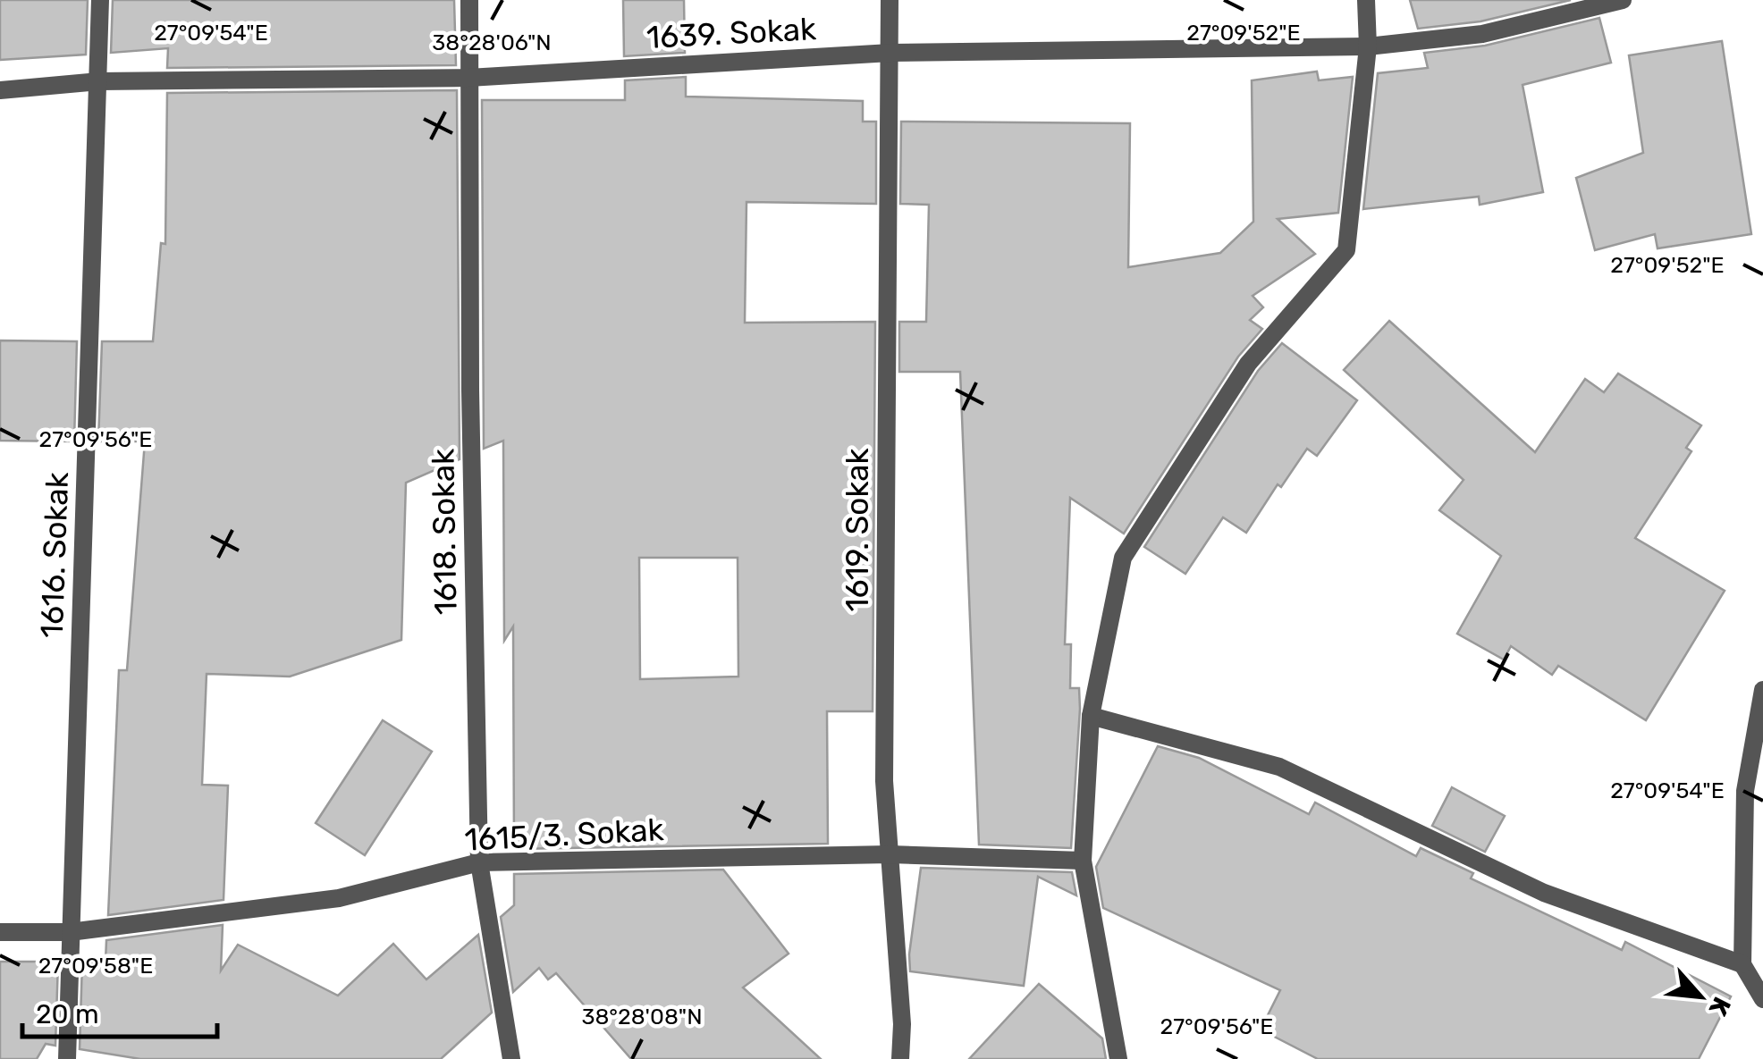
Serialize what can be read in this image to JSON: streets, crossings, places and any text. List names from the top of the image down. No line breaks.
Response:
{"streets":{"street":["1639. Sokak","1619. Sokak","1618. Sokak","1616. Sokak","1615/3. Sokak"]},"crossings":[["1639. Sokak","1619. Sokak"],["1639. Sokak","1618. Sokak"],["1639. Sokak","1616. Sokak"],["1619. Sokak","1615/3. Sokak"],["1618. Sokak","1615/3. Sokak"],["1616. Sokak","1615/3. Sokak"]],"scale_bar":"20 m","north":"bottom right","coordinates":["27°09'54\"E","27°09'52\"E","38°28'06\"N","27°09'56\"E","27°09'58\"E","38°28'08\"N"]}
